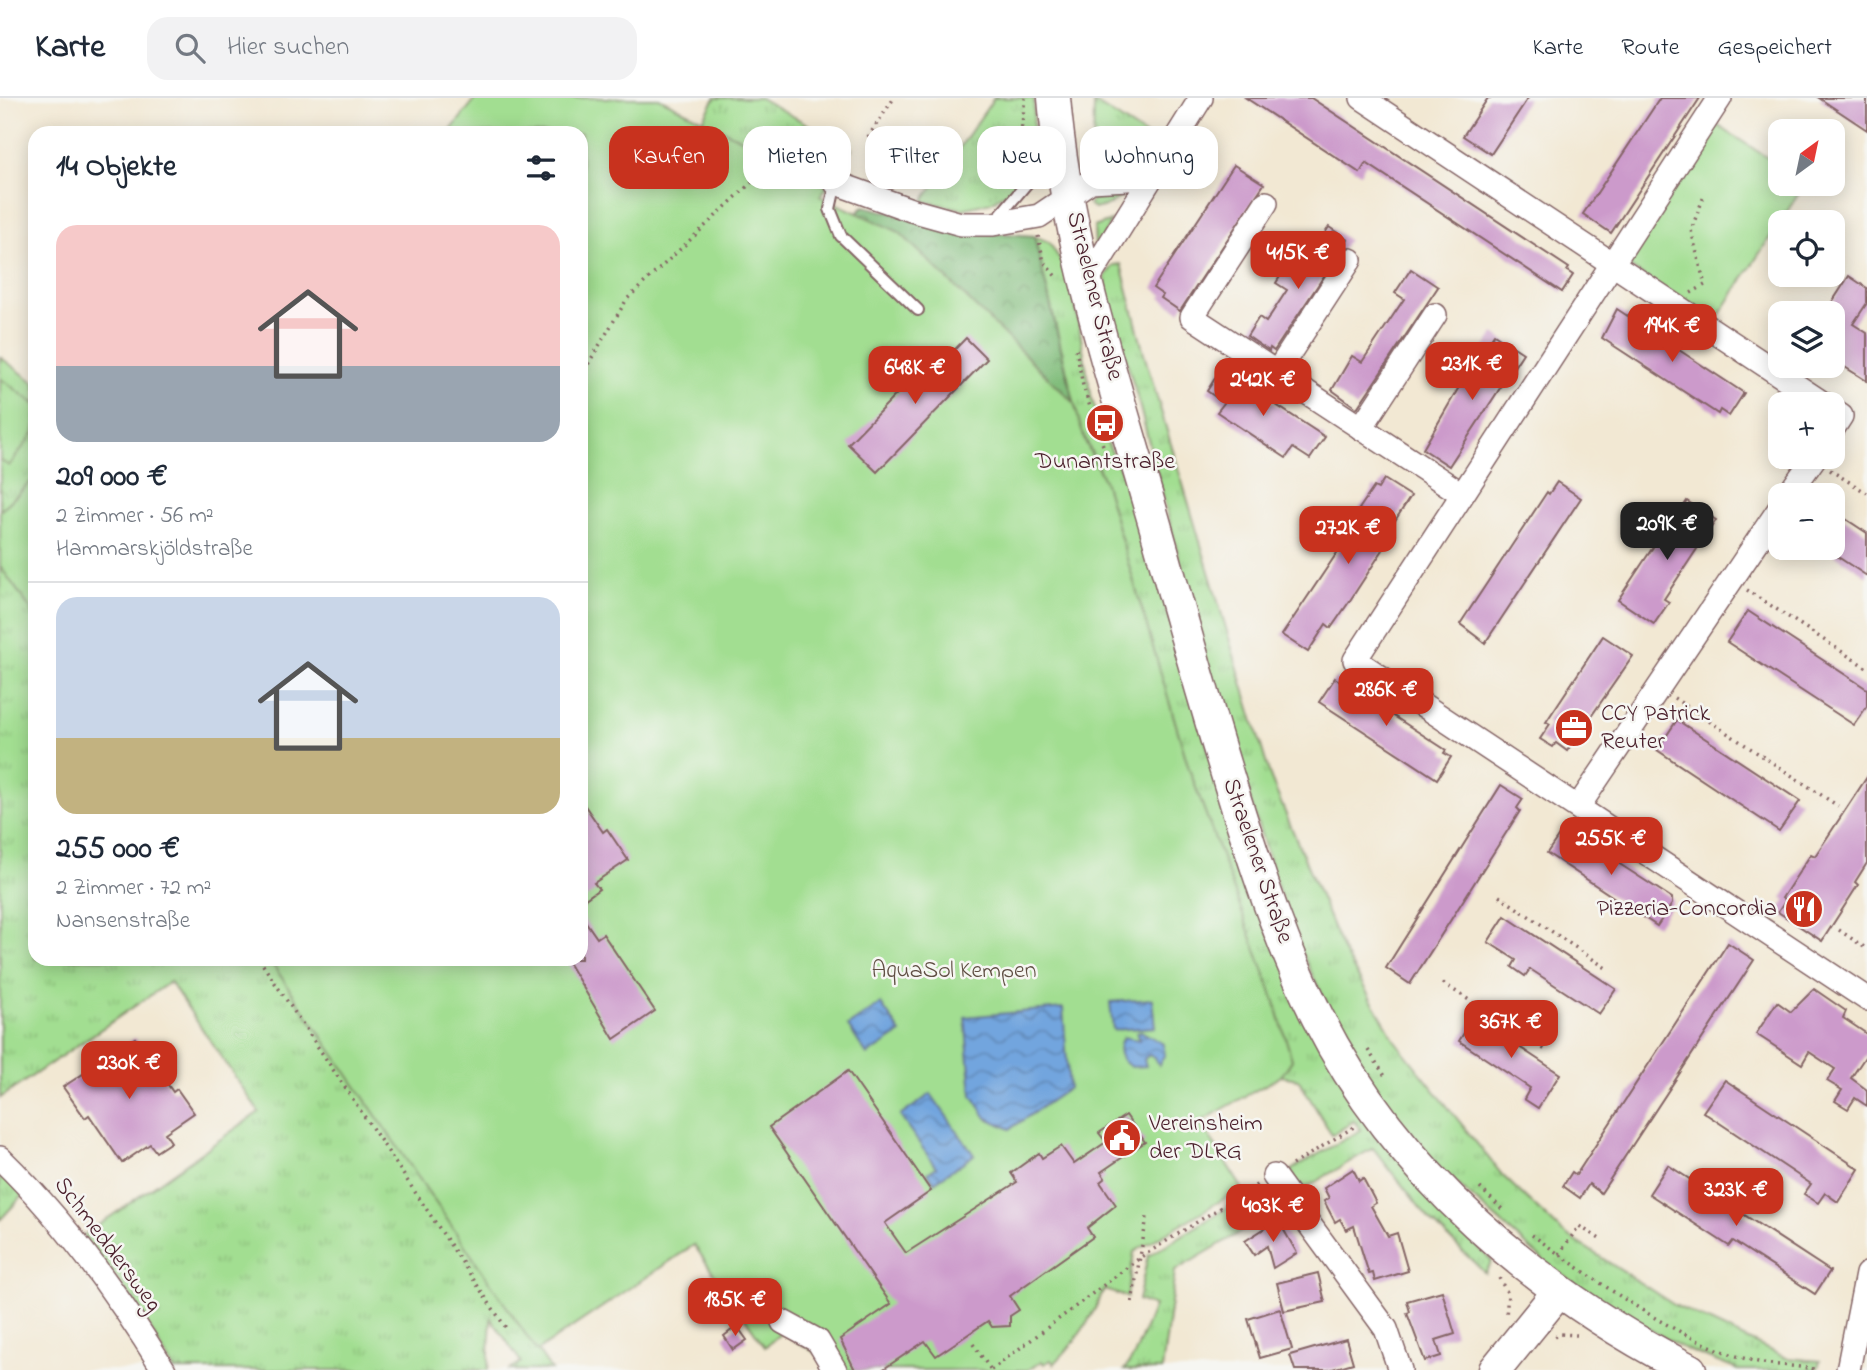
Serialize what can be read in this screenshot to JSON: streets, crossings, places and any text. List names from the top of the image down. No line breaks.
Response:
{"streets":{"street":["Straelener Straße","Schmeddersweg"]},"parks":["AquaSol Kempen"],"places":{"bus stop":["Dunantstraße"],"office":["CCY Patrick Reuter"],"restaurant":["Pizzeria-Concordia"],"public building":["Vereinsheim der DLRG"]},"north":"top right","page":{"header":"Karte","search":"Hier suchen","nav":["Karte","Route","Gespeichert"],"map_buttons":["+","−"],"chip":["Kaufen","Mieten","Filter","Neu","Wohnung"],"heading":"14 Objekte","list":[{"name":"209 000 €","note":"2 Zimmer · 56 m² · Hammarskjöldstraße"},{"name":"255 000 €","note":"2 Zimmer · 72 m² · Nansenstraße"}],"price":["415K €","194K €","231K €","648K €","242K €","209K €","272K €","286K €","255K €","367K €","230K €","323K €","403K €","185K €"]}}
